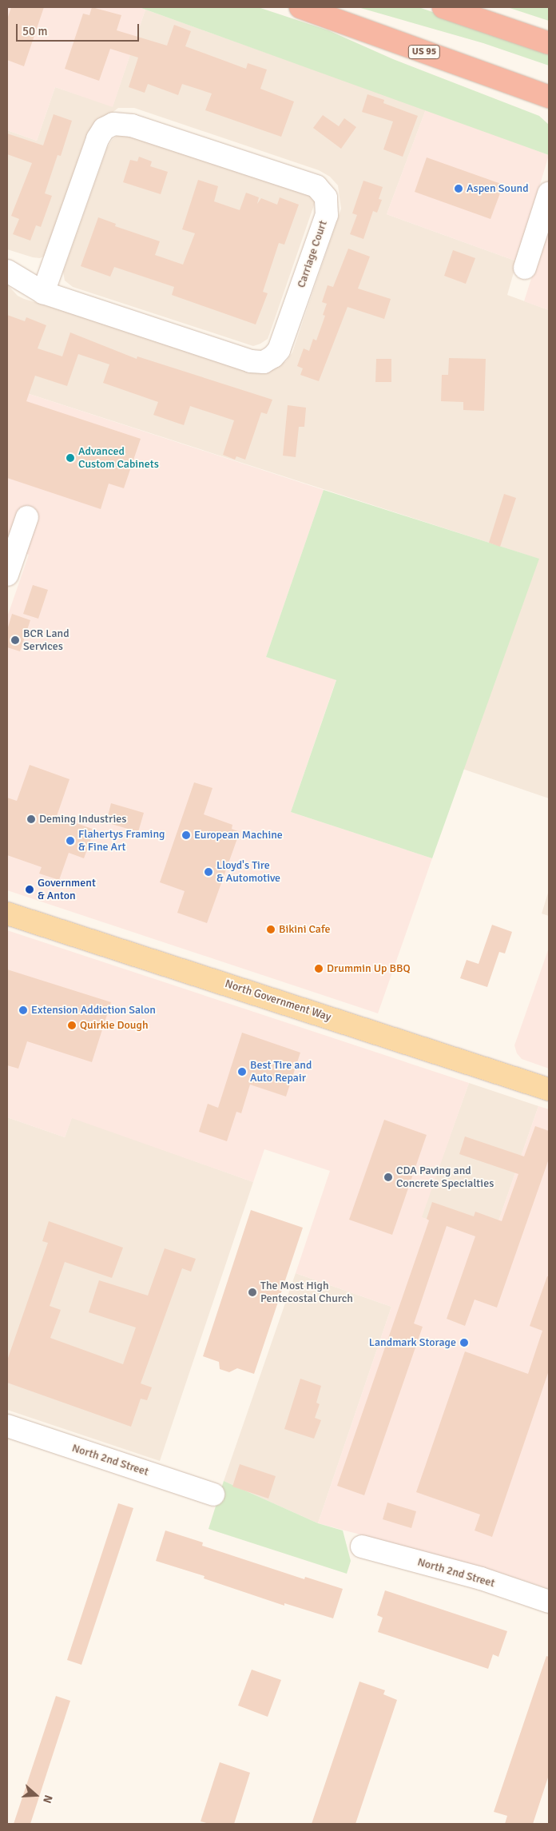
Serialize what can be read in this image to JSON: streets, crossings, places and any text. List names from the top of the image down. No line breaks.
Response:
{"streets":{"highway":["US 95"],"main road":["North Government Way"],"street":["Carriage Court","North 2nd Street"]},"places":["Aspen Sound","Advanced Custom Cabinets","BCR Land Services","Deming Industries","European Machine","Flahertys Framing & Fine Art","Lloyd's Tire & Automotive","Government & Anton","Bikini Cafe","Drummin Up BBQ","Extension Addiction Salon","Quirkie Dough","Best Tire and Auto Repair","CDA Paving and Concrete Specialties","The Most High Pentecostal Church","Landmark Storage"],"scale_bar":"50 m","north":"right"}
